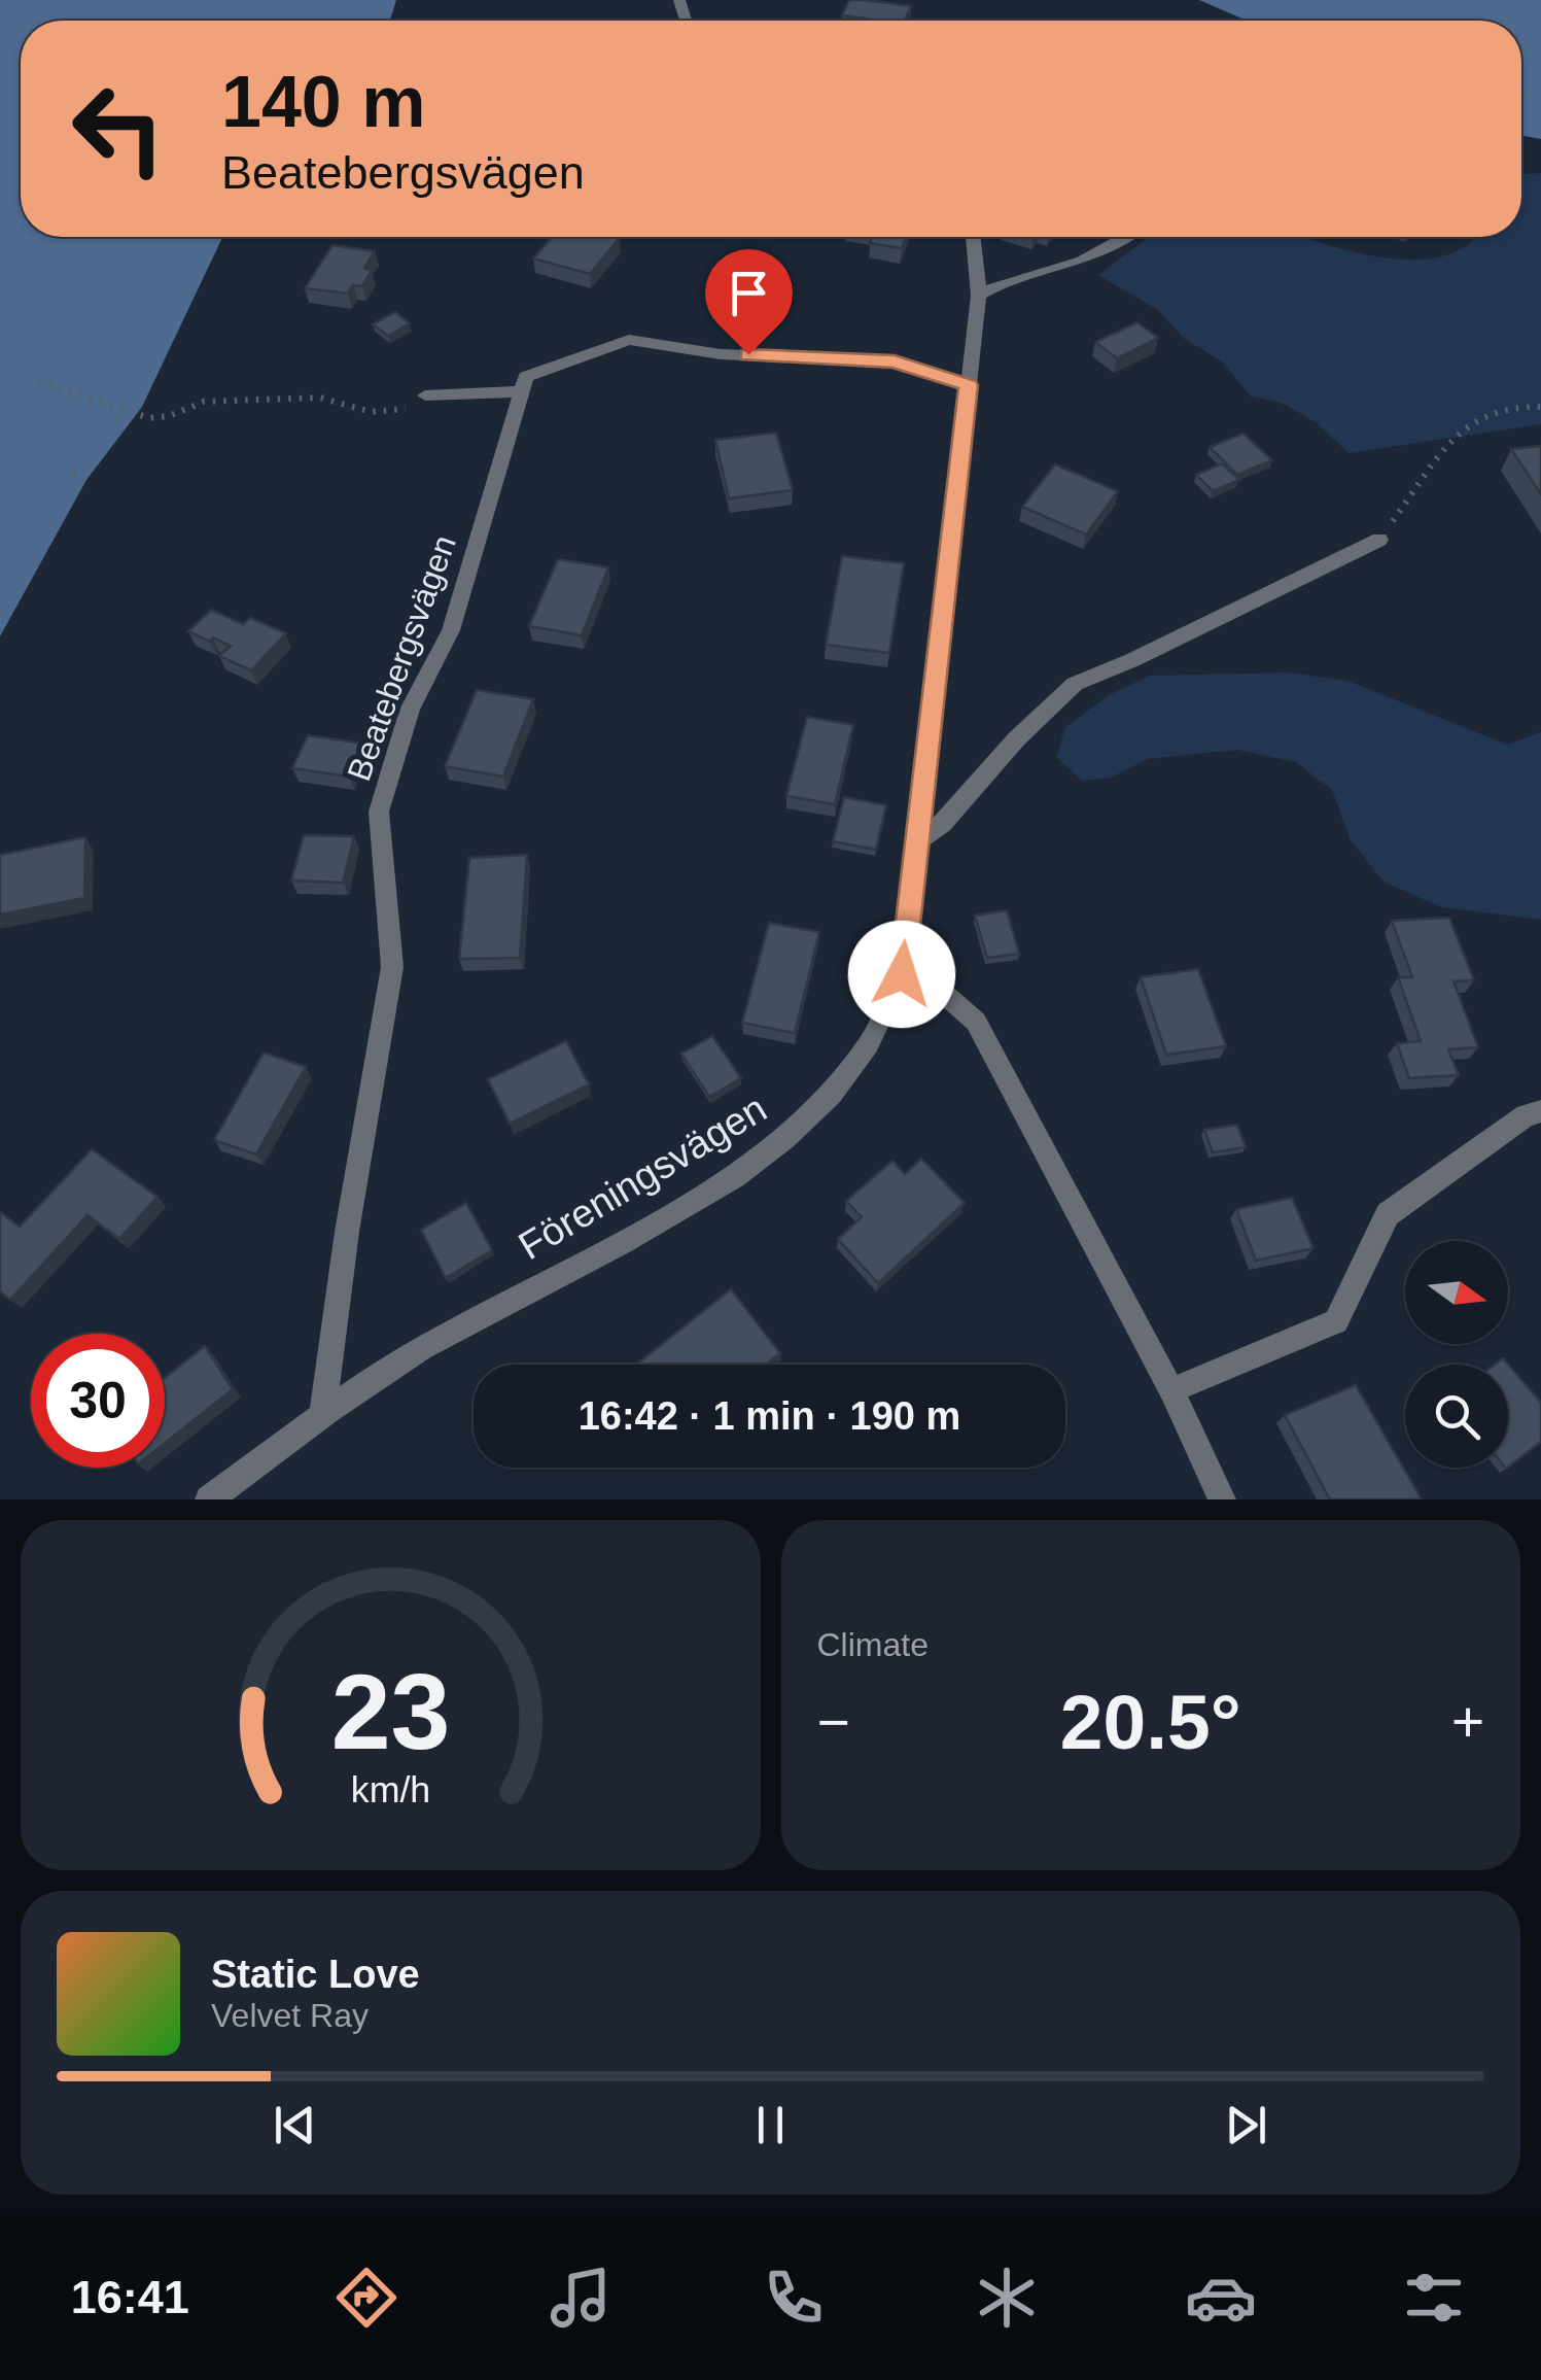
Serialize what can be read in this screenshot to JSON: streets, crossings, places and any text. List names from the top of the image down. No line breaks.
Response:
{"streets":{"street":["Beatebergsvägen","Föreningsvägen"]},"crossings":[["Beatebergsvägen","Föreningsvägen"]],"north":"right","page":{"turn":["140 m","Beatebergsvägen"],"limit":"30","trip":"16:42 · 1 min · 190 m","tile":"Climate","heat":["−","20.5°","+"],"song":["Static Love","Velvet Ray"],"tabs":"16:41","gauge":["23","km/h"]}}
